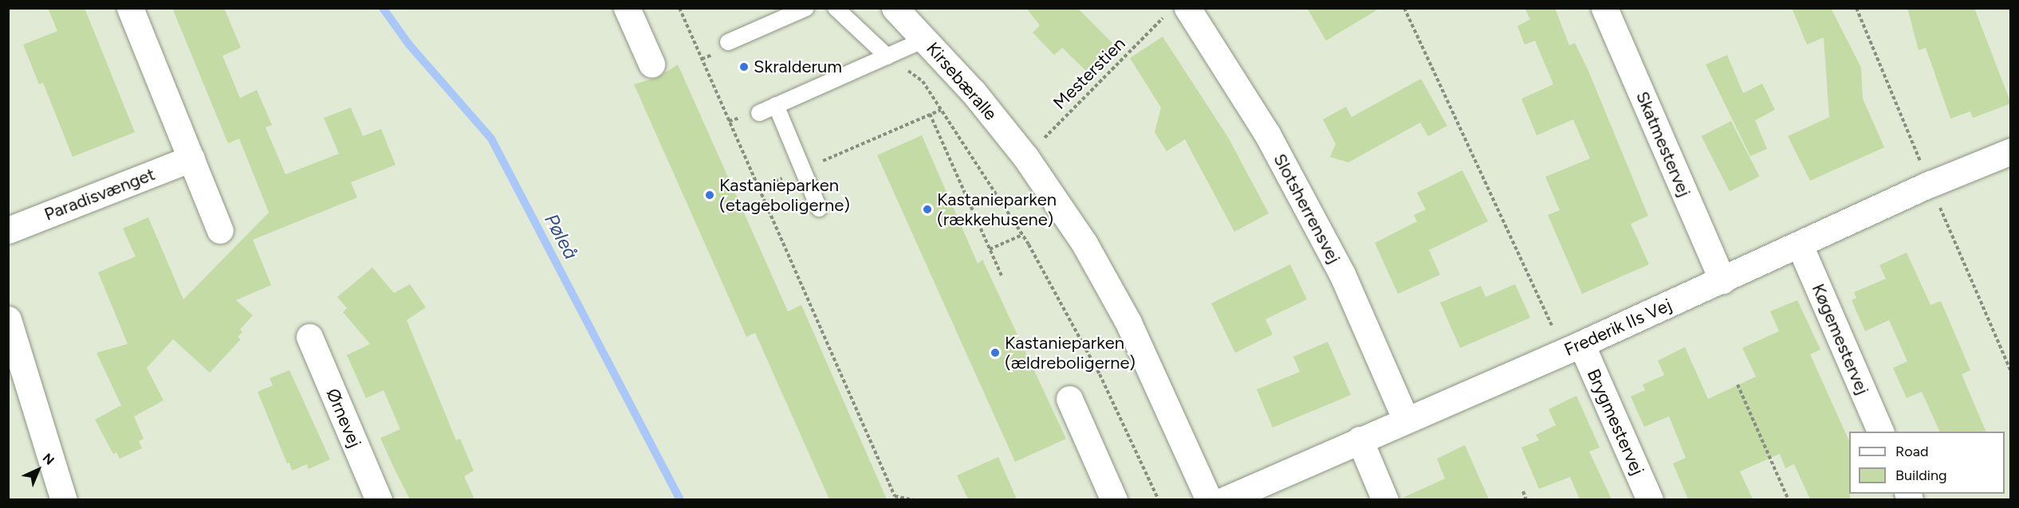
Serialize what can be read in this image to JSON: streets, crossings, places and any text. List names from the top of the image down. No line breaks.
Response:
{"streets":{"street":["Kirsebæralle","Skatmestervej","Paradisvænget","Slotsherrensvej","Frederik IIs Vej","Køgemestervej","Ørnevej","Brygmestervej"],"path":["Mesterstien"]},"crossings":[["Mesterstien","Kirsebæralle"],["Mesterstien","Slotsherrensvej"],["Skatmestervej","Frederik IIs Vej"],["Slotsherrensvej","Frederik IIs Vej"],["Frederik IIs Vej","Køgemestervej"],["Frederik IIs Vej","Brygmestervej"]],"water":["Pøleå"],"places":["Skralderum","Kastanieparken (etageboligerne)","Kastanieparken (rækkehusene)","Kastanieparken (ældreboligerne)"],"legend":["Road","Building"],"north":"top right"}
